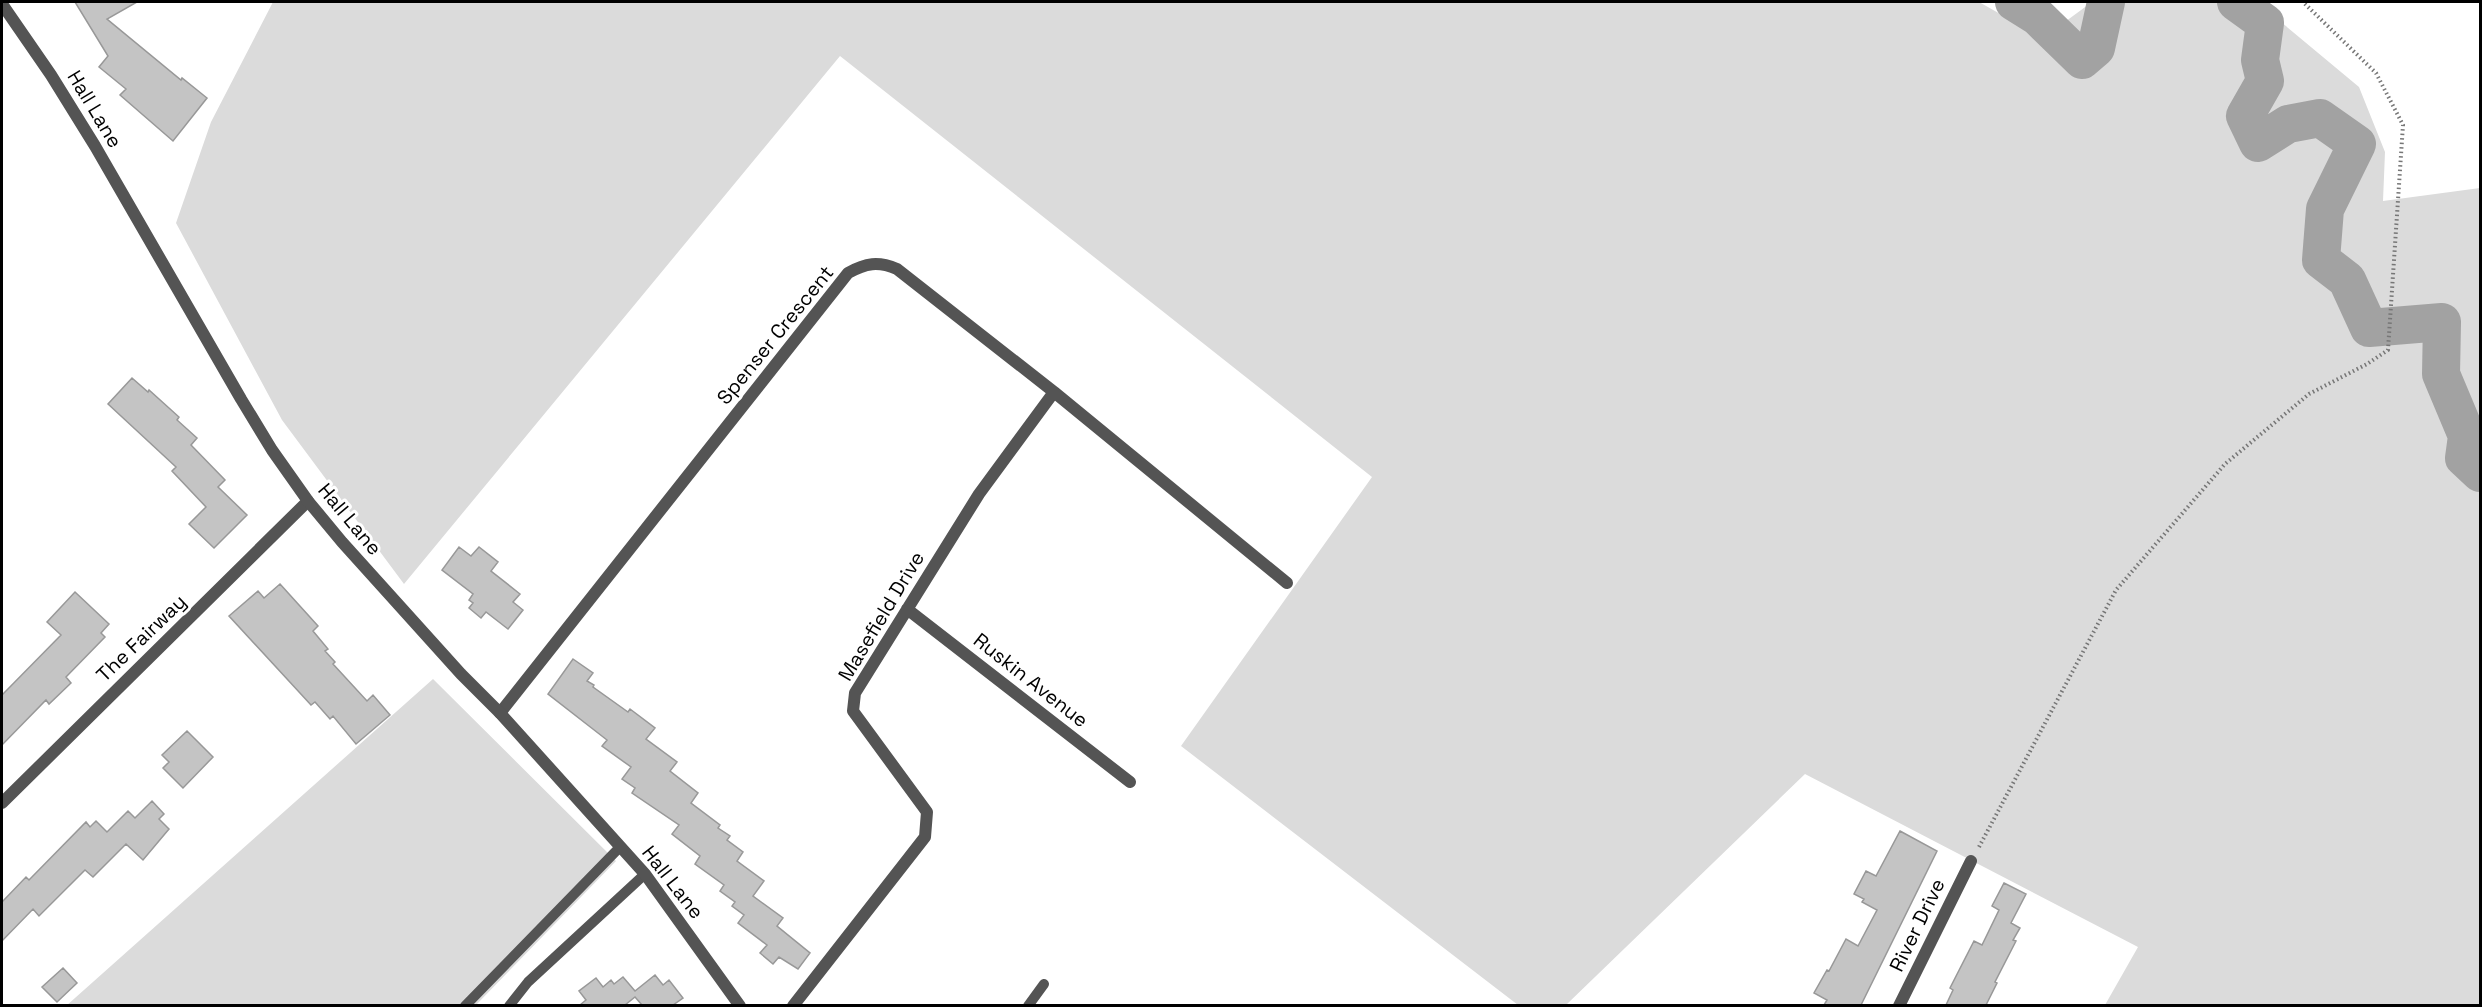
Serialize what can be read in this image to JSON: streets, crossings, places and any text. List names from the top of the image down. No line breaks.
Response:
{"streets":{"street":["Hall Lane","Spenser Crescent","Masefield Drive","The Fairway","Ruskin Avenue","River Drive"]},"crossings":[["Hall Lane","Spenser Crescent"],["Hall Lane","The Fairway"],["Spenser Crescent","Masefield Drive"],["Masefield Drive","Ruskin Avenue"]]}
